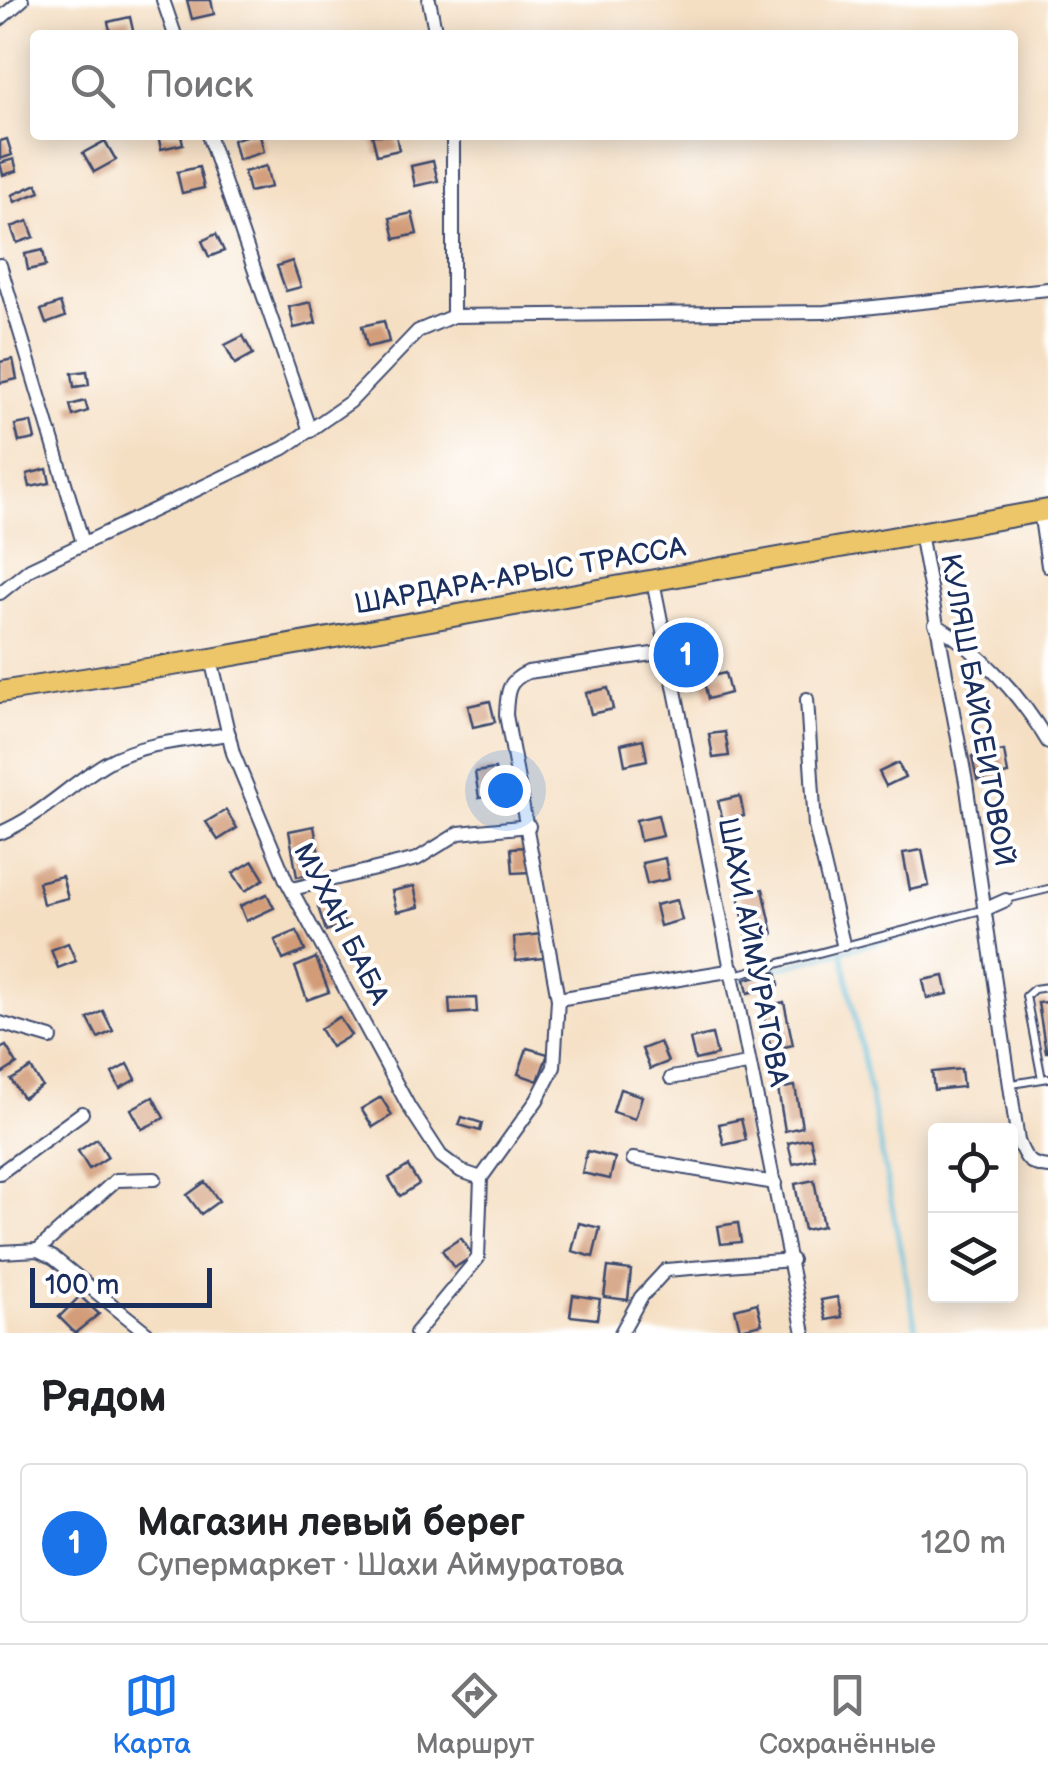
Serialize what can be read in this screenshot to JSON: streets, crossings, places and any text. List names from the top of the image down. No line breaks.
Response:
{"streets":{"main road":["ШАРДАРА-АРЫС ТРАССА"],"street":["КУЛЯШ БАЙСЕИТОВОЙ","МУХАН БАБА","ШАХИ АЙМУРАТОВА"]},"crossings":[["ШАРДАРА-АРЫС ТРАССА","КУЛЯШ БАЙСЕИТОВОЙ"],["ШАРДАРА-АРЫС ТРАССА","МУХАН БАБА"],["ШАРДАРА-АРЫС ТРАССА","ШАХИ АЙМУРАТОВА"]],"scale_bar":"100 m","page":{"search":"Поиск","pins":"1","scale":"100 m","heading":"Рядом","list":[{"mark":"1","name":"Магазин левый берег","note":"Супермаркет · Шахи Аймуратова","value":"120 m"}],"nav":["Карта","Маршрут","Сохранённые"]}}
